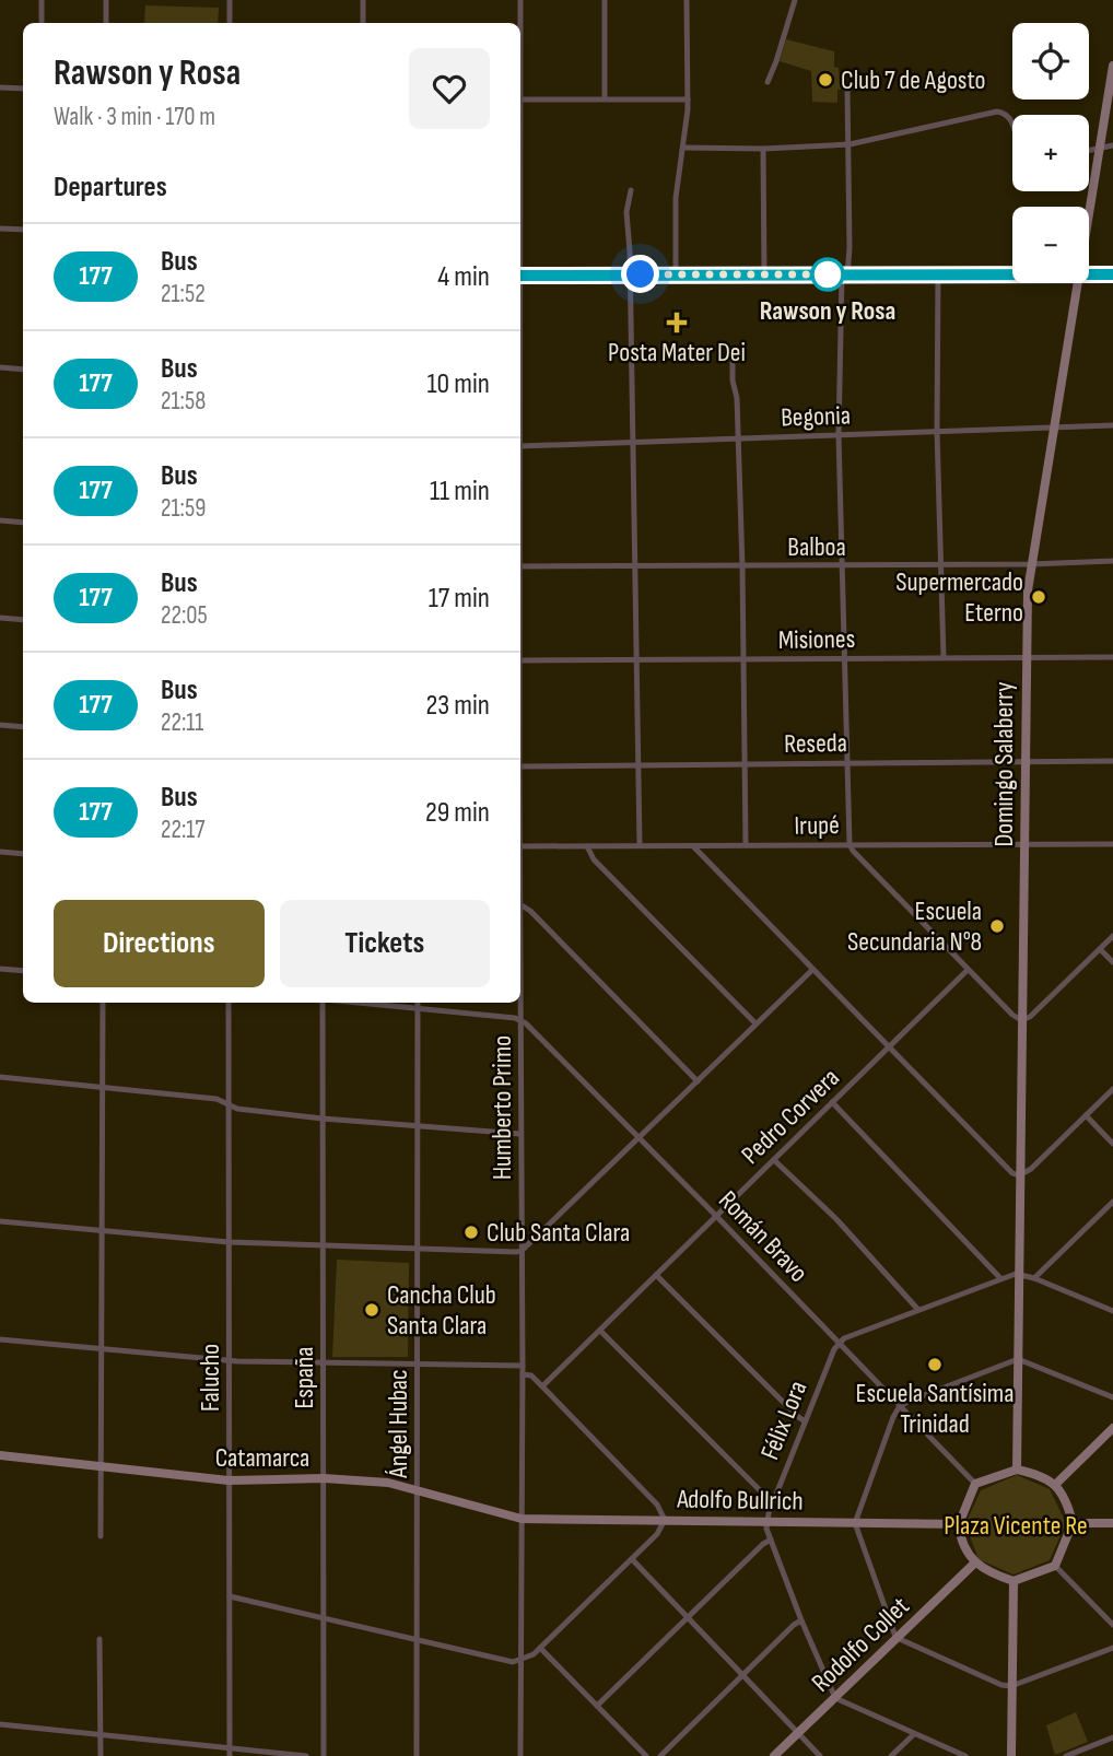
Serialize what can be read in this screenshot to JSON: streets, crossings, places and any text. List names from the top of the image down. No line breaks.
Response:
{"streets":{"street":["Begonia","Balboa","Misiones","Reseda","Domingo Salaberry","Irupé","Humberto Primo","Pedro Corvera","Román Bravo","Falucho","España","Félix Lora","Ángel Hubac","Catamarca","Adolfo Bullrich","Rodolfo Collet"]},"crossings":[["Begonia","Domingo Salaberry"],["Balboa","Domingo Salaberry"],["Misiones","Domingo Salaberry"],["Reseda","Domingo Salaberry"],["Domingo Salaberry","Irupé"],["Domingo Salaberry","Román Bravo"],["Domingo Salaberry","Adolfo Bullrich"],["Domingo Salaberry","Rodolfo Collet"],["Humberto Primo","Román Bravo"],["Humberto Primo","Catamarca"],["Humberto Primo","Adolfo Bullrich"],["Pedro Corvera","Román Bravo"],["Román Bravo","Félix Lora"],["Román Bravo","Adolfo Bullrich"],["Román Bravo","Rodolfo Collet"],["Falucho","Catamarca"],["España","Catamarca"],["Félix Lora","Adolfo Bullrich"],["Félix Lora","Rodolfo Collet"],["Ángel Hubac","Catamarca"],["Catamarca","Adolfo Bullrich"],["Adolfo Bullrich","Rodolfo Collet"]],"parks":["Plaza Vicente Re"],"places":{"other":["Club 7 de Agosto","Rawson y Rosa","Supermercado Eterno","Escuela Secundaria N°8","Club Santa Clara","Cancha Club Santa Clara","Escuela Santísima Trinidad"],"health":["Posta Mater Dei"]},"lines":["bus line 177"],"page":{"map_buttons":["+","−"],"heading":[["Rawson y Rosa","Walk · 3 min · 170 m"],"Departures"],"list":[{"mark":"177","name":"Bus","note":"21:52","value":"4 min"},{"mark":"177","name":"Bus","note":"21:58","value":"10 min"},{"mark":"177","name":"Bus","note":"21:59","value":"11 min"},{"mark":"177","name":"Bus","note":"22:05","value":"17 min"},{"mark":"177","name":"Bus","note":"22:11","value":"23 min"},{"mark":"177","name":"Bus","note":"22:17","value":"29 min"}],"buttons":["Directions","Tickets"]}}
